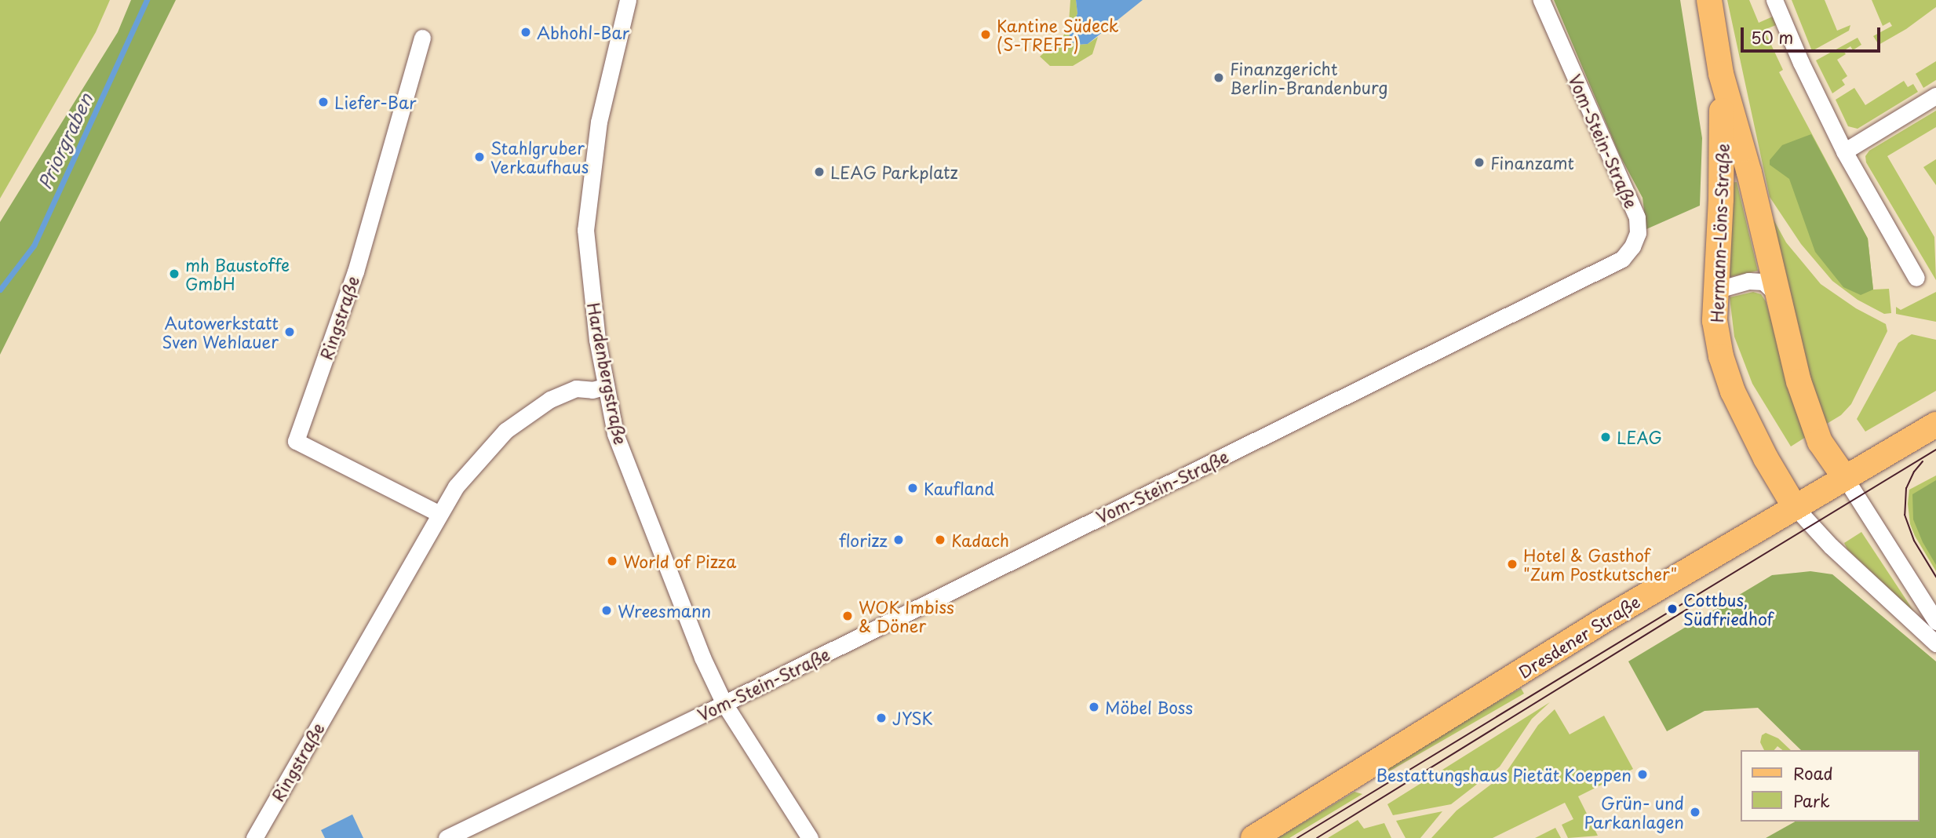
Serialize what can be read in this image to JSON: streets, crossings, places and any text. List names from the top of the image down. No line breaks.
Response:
{"streets":{"main road":["Hermann-Löns-Straße","Dresdener Straße"],"street":["Vom-Stein-Straße","Ringstraße","Hardenbergstraße"]},"crossings":[["Vom-Stein-Straße","Hardenbergstraße"],["Hermann-Löns-Straße","Dresdener Straße"],["Ringstraße","Hardenbergstraße"]],"water":["Priorgraben"],"places":["Abhohl-Bar","Kantine Südeck (S-TREFF)","Finanzgericht Berlin-Brandenburg","Liefer-Bar","Stahlgruber Verkaufhaus","Finanzamt","LEAG Parkplatz","mh Baustoffe GmbH","Autowerkstatt Sven Wehlauer","LEAG","Kaufland","florizz","Kadach","World of Pizza","Hotel & Gasthof \"Zum Postkutscher\"","Cottbus, Südfriedhof","Wreesmann","WOK Imbiss & Döner","Möbel Boss","JYSK","Bestattungshaus Pietät Koeppen","Grün- und Parkanlagen"],"legend":["Road","Park"],"scale_bar":"50 m"}
